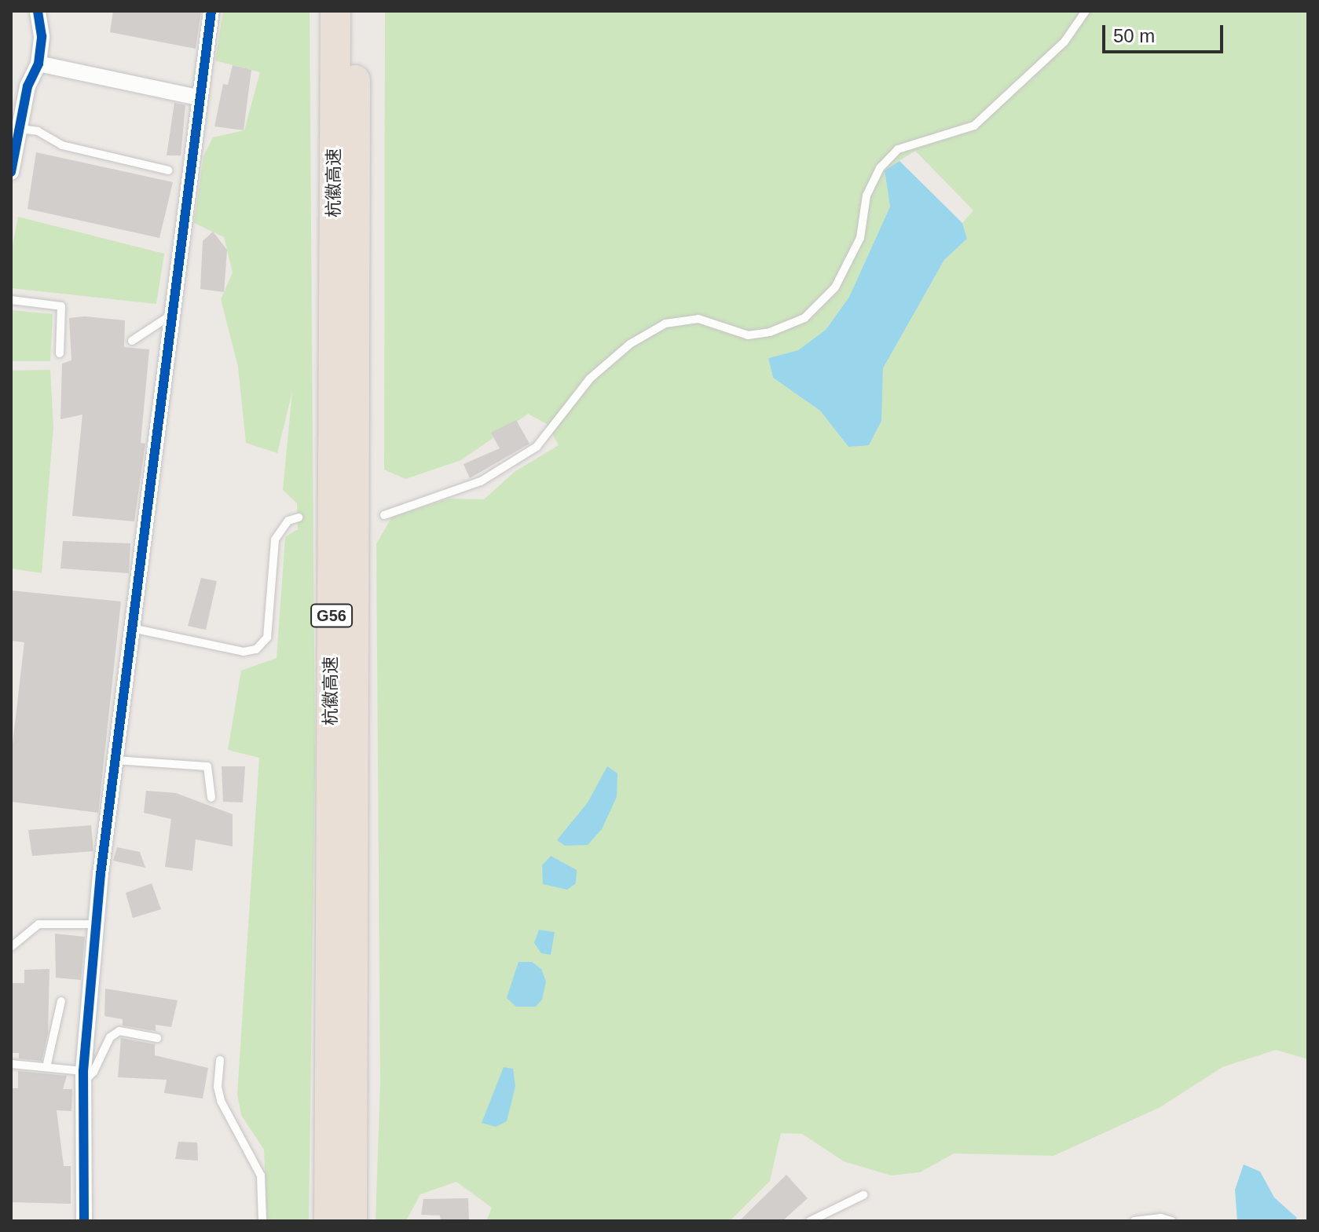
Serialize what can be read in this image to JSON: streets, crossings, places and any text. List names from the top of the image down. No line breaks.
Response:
{"streets":{"highway":["杭徽高速","G56"]},"scale_bar":"50 m"}
